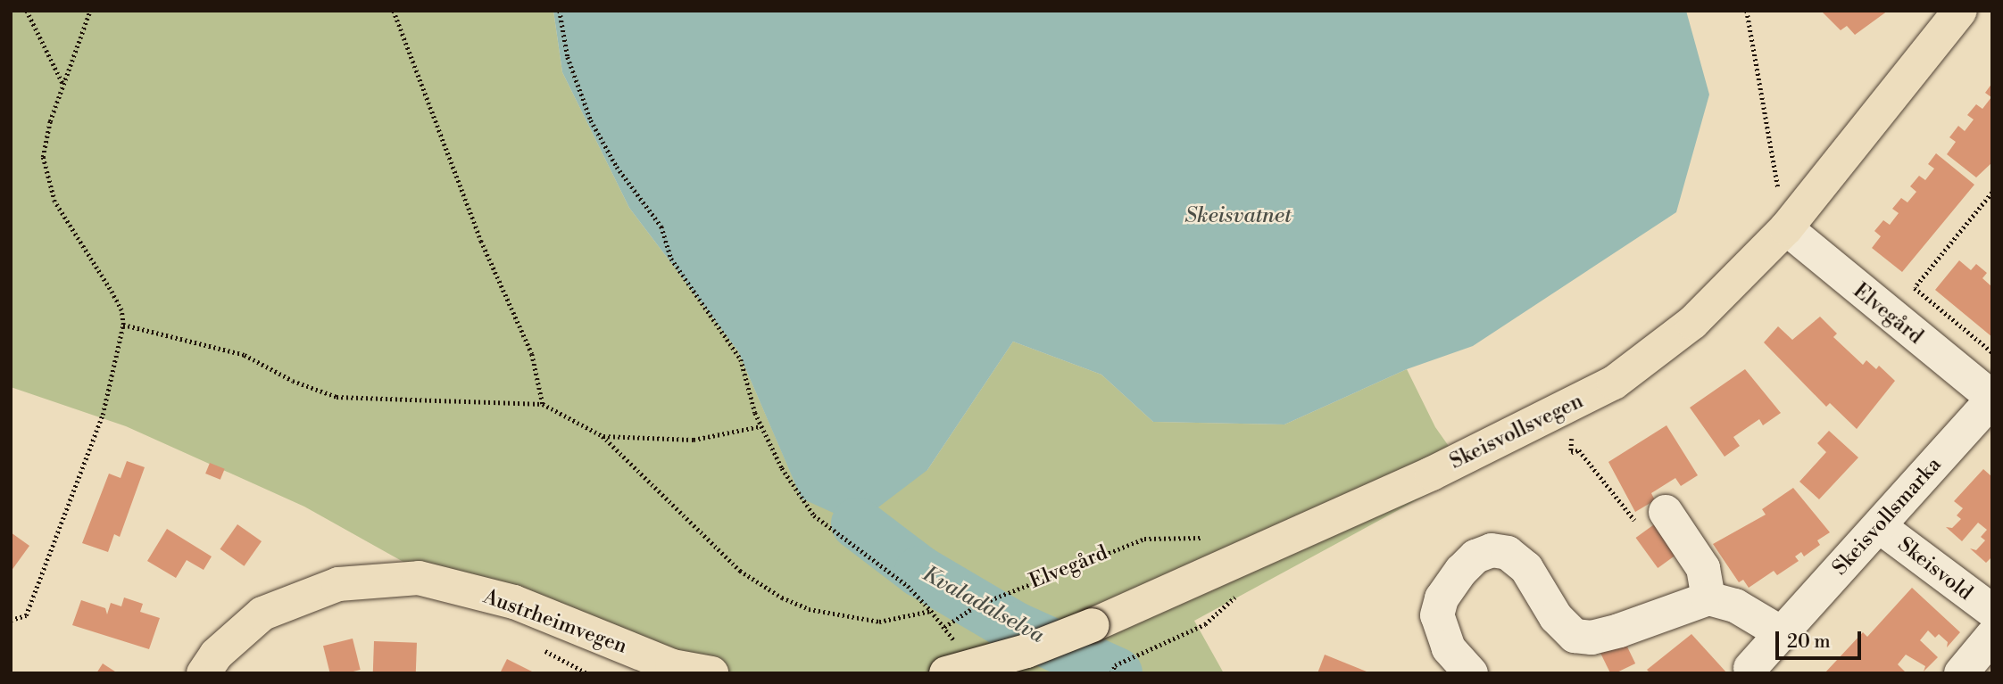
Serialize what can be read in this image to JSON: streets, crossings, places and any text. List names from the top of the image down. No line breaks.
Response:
{"streets":{"main road":["Skeisvollsvegen","Austrheimvegen"],"street":["Elvegård","Skeisvollsmarka","Skeisvold"]},"crossings":[["Elvegård","Skeisvollsvegen"],["Elvegård","Skeisvollsmarka"],["Skeisvollsmarka","Skeisvold"]],"water":["Skeisvatnet","Kvaladalselva"],"scale_bar":"20 m"}
